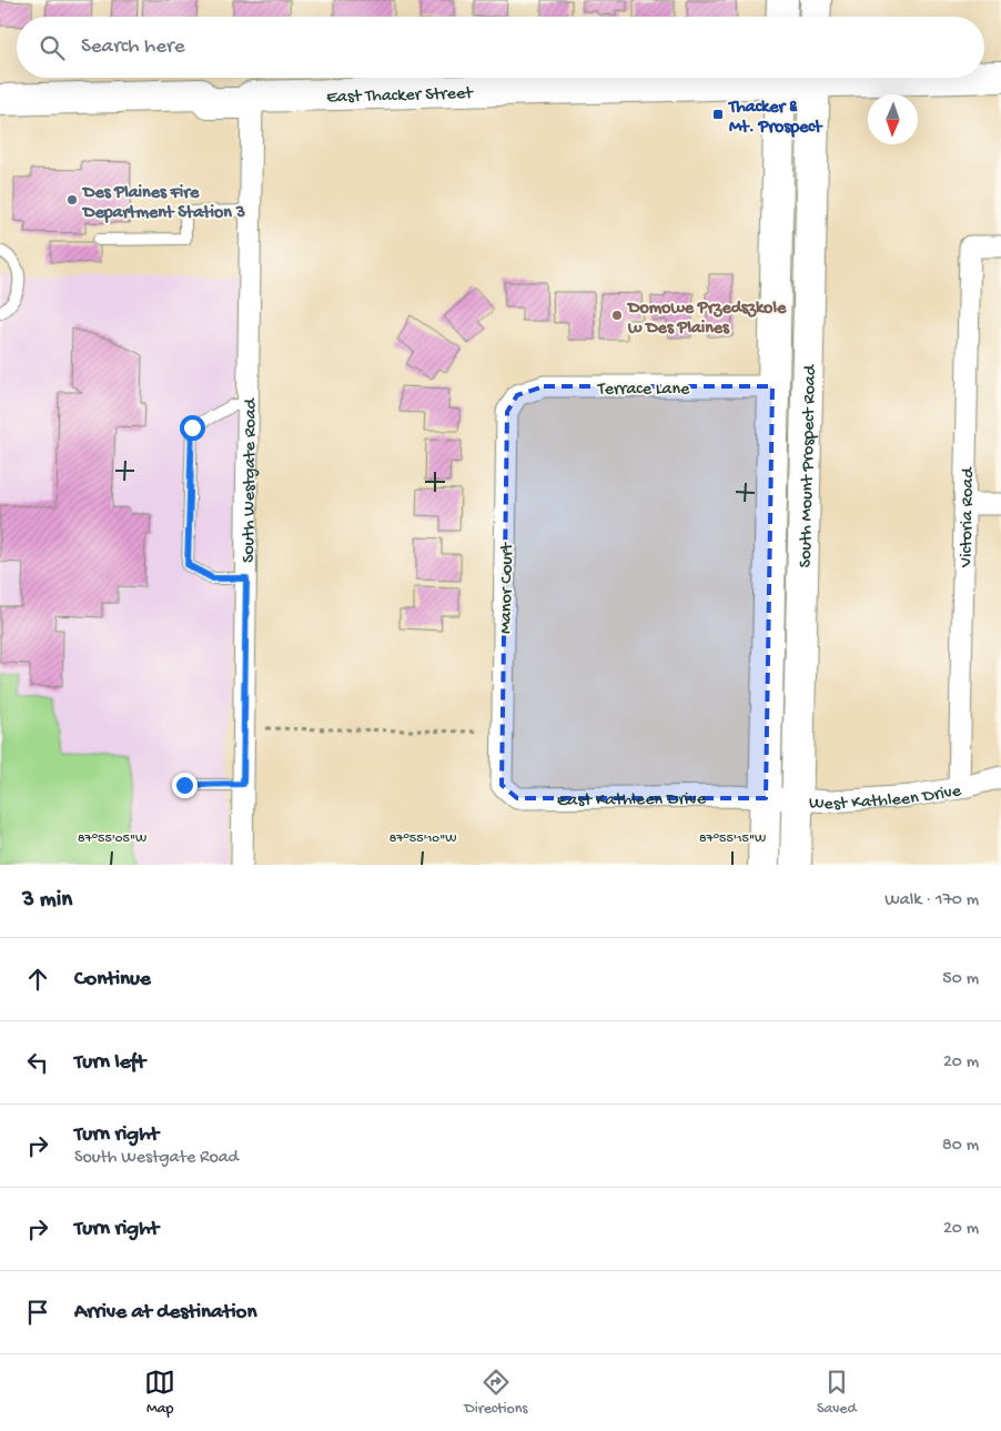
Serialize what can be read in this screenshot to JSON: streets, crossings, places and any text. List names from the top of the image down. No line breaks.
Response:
{"streets":{"main road":["East Thacker Street","South Mount Prospect Road"],"street":["Terrace Lane","South Westgate Road","Victoria Road","Manor Court","West Kathleen Drive","East Kathleen Drive"]},"crossings":[["East Thacker Street","South Westgate Road"],["Terrace Lane","South Mount Prospect Road"],["Terrace Lane","Manor Court"],["South Mount Prospect Road","West Kathleen Drive"],["South Mount Prospect Road","East Kathleen Drive"],["Victoria Road","West Kathleen Drive"],["Manor Court","East Kathleen Drive"],["West Kathleen Drive","East Kathleen Drive"]],"places":{"transit":["Thacker & Mt. Prospect"],"other":["Des Plaines Fire Department Station 3","Domowe Przedszkole w Des Plaines"]},"north":"bottom","page":{"search":"Search here","heading":["3 min","Walk · 170 m"],"list":[["Continue","50 m"],["Turn left","20 m"],["Turn right","South Westgate Road","80 m"],["Turn right","20 m"],"Arrive at destination"],"nav":["Map","Directions","Saved"]},"coordinates":["87°55'05\"W","87°55'10\"W","87°55'15\"W"]}
